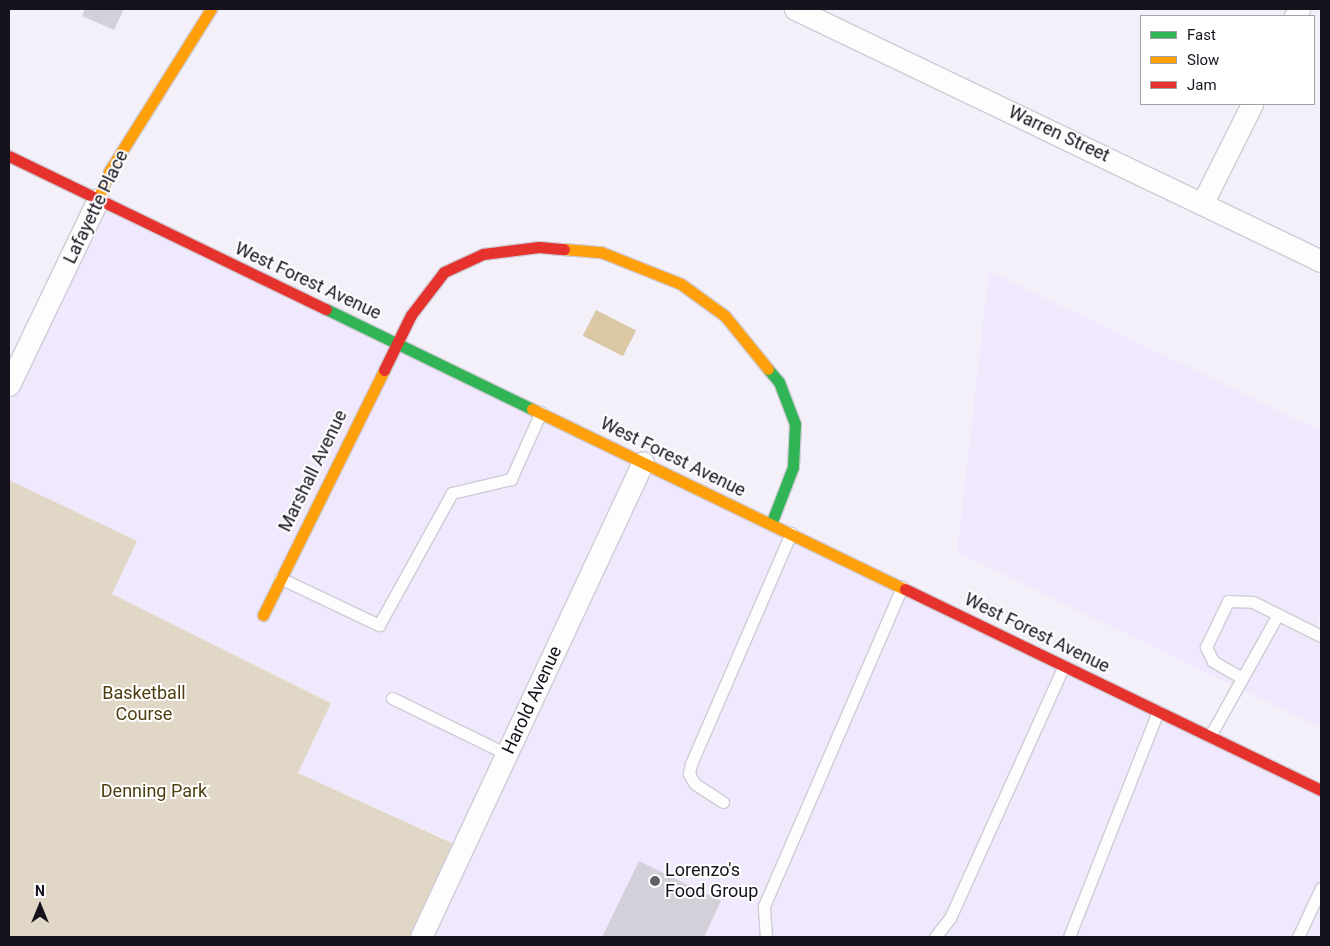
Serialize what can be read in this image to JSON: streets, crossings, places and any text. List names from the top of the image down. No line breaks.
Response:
{"streets":{"street":["Warren Street","Lafayette Place","West Forest Avenue","Marshall Avenue","Harold Avenue"]},"crossings":[["Lafayette Place","West Forest Avenue"],["West Forest Avenue","Marshall Avenue"],["West Forest Avenue","Harold Avenue"]],"parks":["Basketball Course","Denning Park"],"places":["Lorenzo's Food Group"],"legend":["Fast","Slow","Jam"],"north":"top"}
